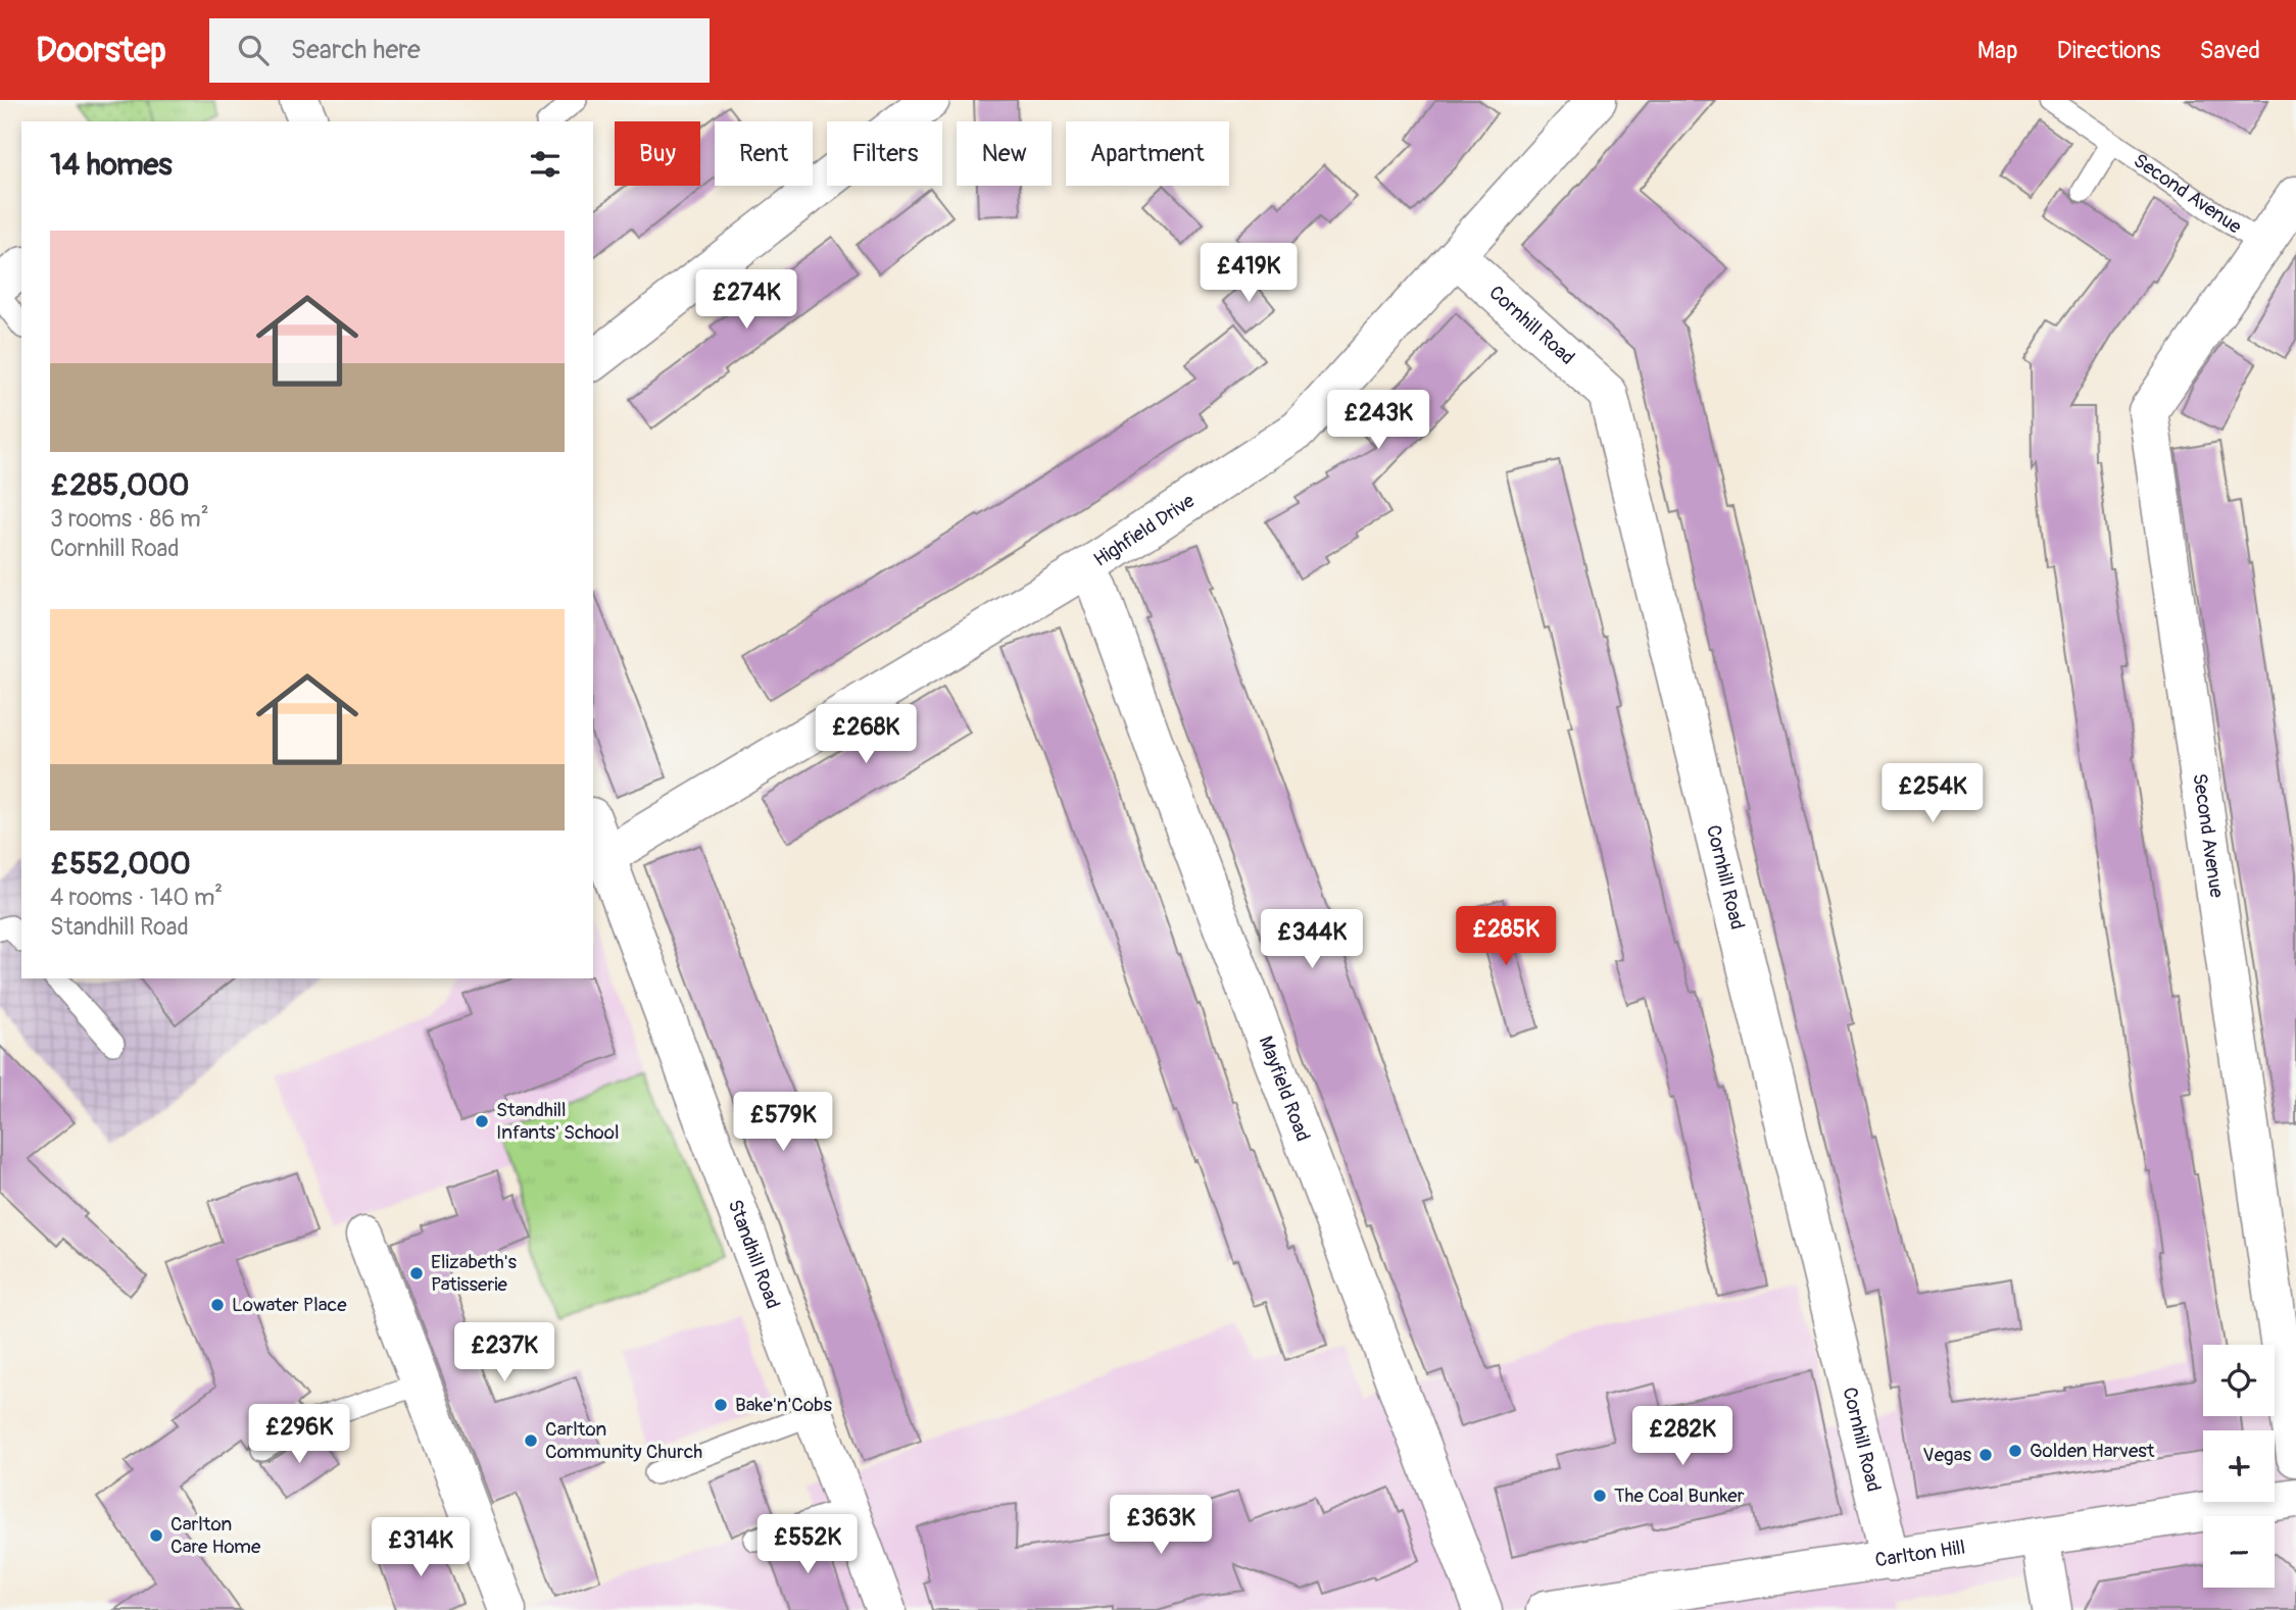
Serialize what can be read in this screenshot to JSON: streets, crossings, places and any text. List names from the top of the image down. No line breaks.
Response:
{"streets":{"street":["Second Avenue","Cornhill Road","Highfield Drive","Mayfield Road","Standhill Road","Carlton Hill"]},"crossings":[["Cornhill Road","Highfield Drive"],["Cornhill Road","Carlton Hill"],["Highfield Drive","Mayfield Road"],["Highfield Drive","Standhill Road"]],"places":["Standhill Infants' School","Elizabeth's Patisserie","Lowater Place","Bake'n'Cobs","Carlton Community Church","Golden Harvest","Vegas","The Coal Bunker","Carlton Care Home"],"page":{"header":"Doorstep","search":"Search here","nav":["Map","Directions","Saved"],"chip":["Buy","Rent","Filters","New","Apartment"],"heading":"14 homes","list":[{"name":"£285,000","note":"3 rooms · 86 m² · Cornhill Road"},{"name":"£552,000","note":"4 rooms · 140 m² · Standhill Road"}],"price":["£419K","£274K","£243K","£268K","£254K","£285K","£344K","£579K","£237K","£296K","£282K","£363K","£552K","£314K"],"map_buttons":["+","−"]}}
